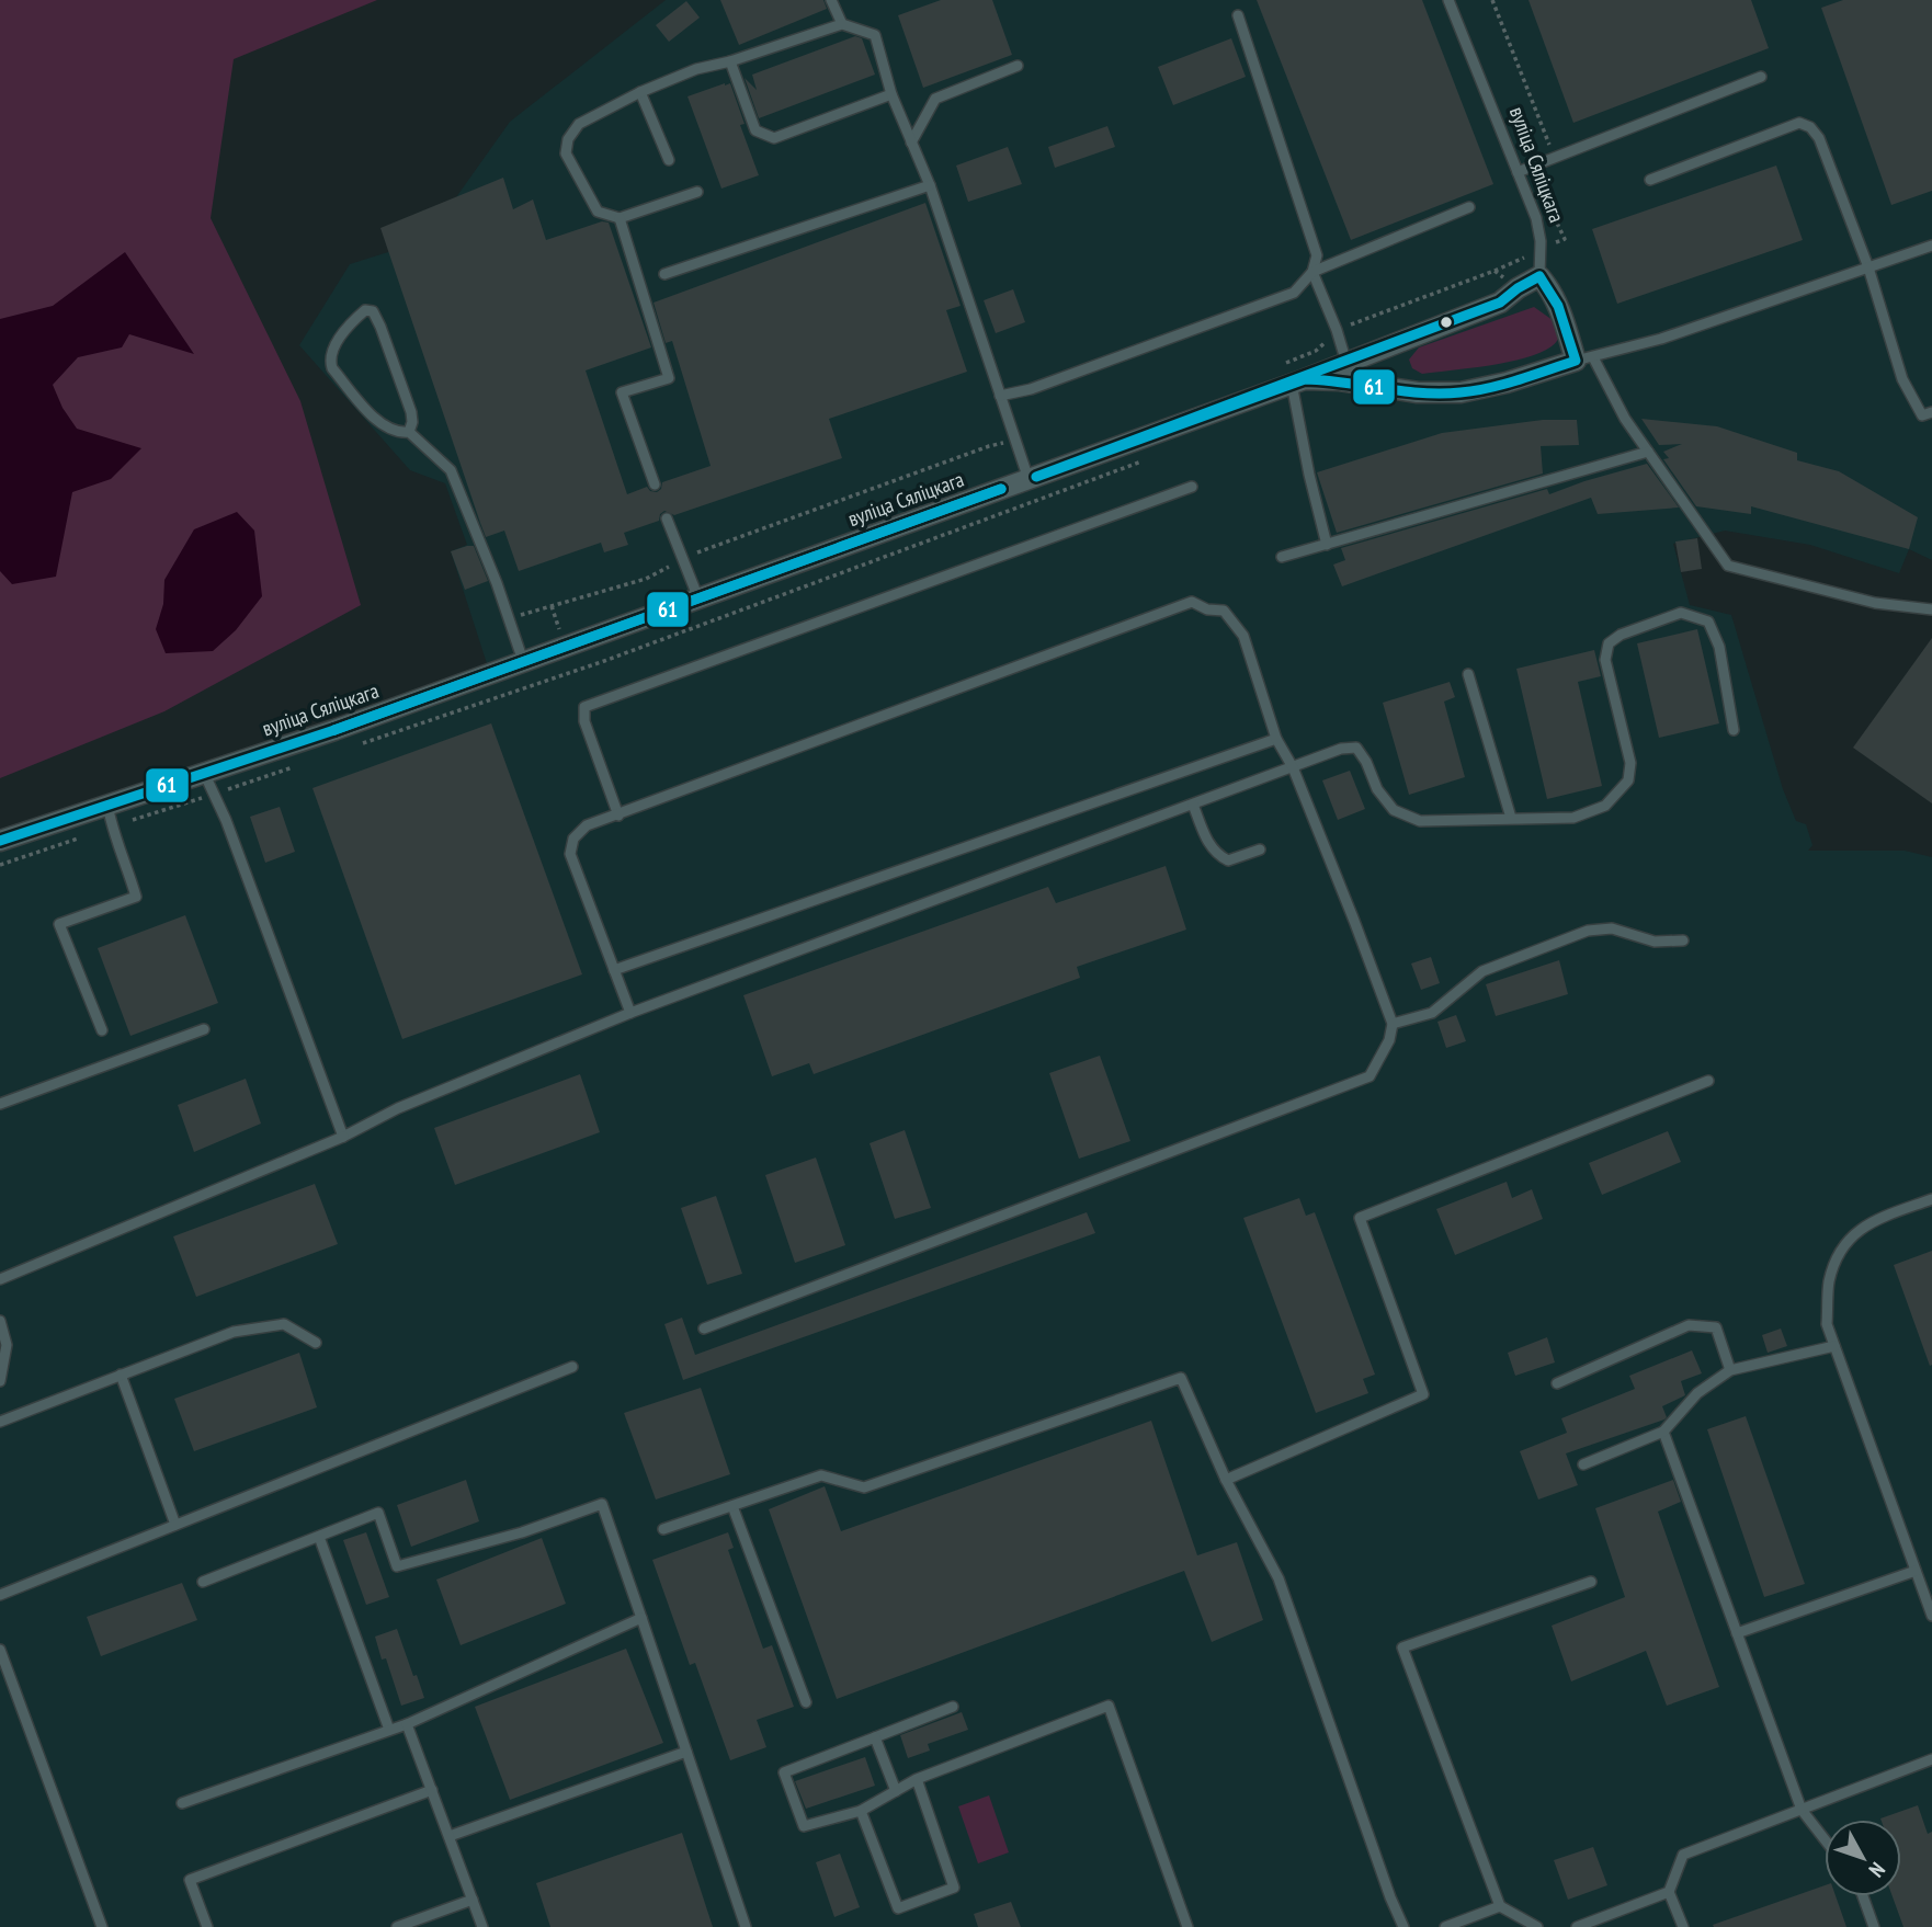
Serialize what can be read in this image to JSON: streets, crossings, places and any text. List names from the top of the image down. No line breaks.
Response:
{"streets":{"street":["вуліца Сяліцкага"]},"lines":["transit line 61"],"north":"bottom right"}
